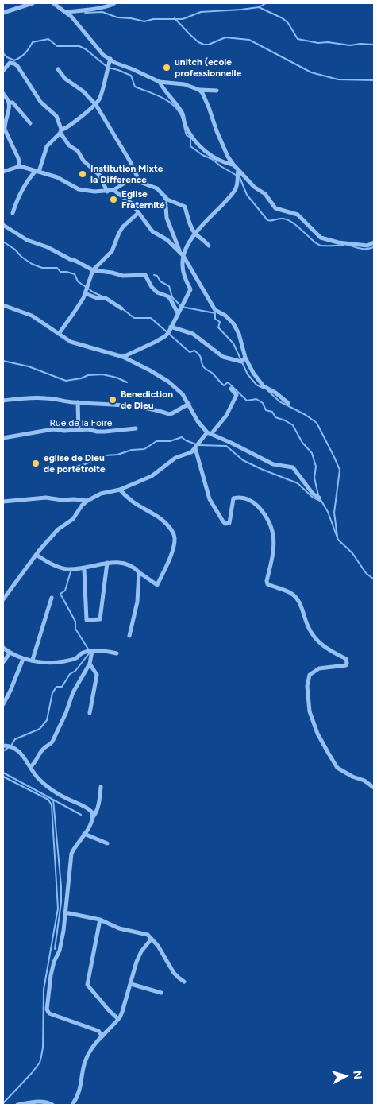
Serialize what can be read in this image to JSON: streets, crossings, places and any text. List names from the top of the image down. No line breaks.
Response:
{"streets":{"street":["Rue de la Foire"]},"places":["unitch (ecole professionnelle","Institution Mixte la Difference","Eglise Fraternité","Benediction de Dieu","eglise de Dieu de portetroite"],"north":"right"}
